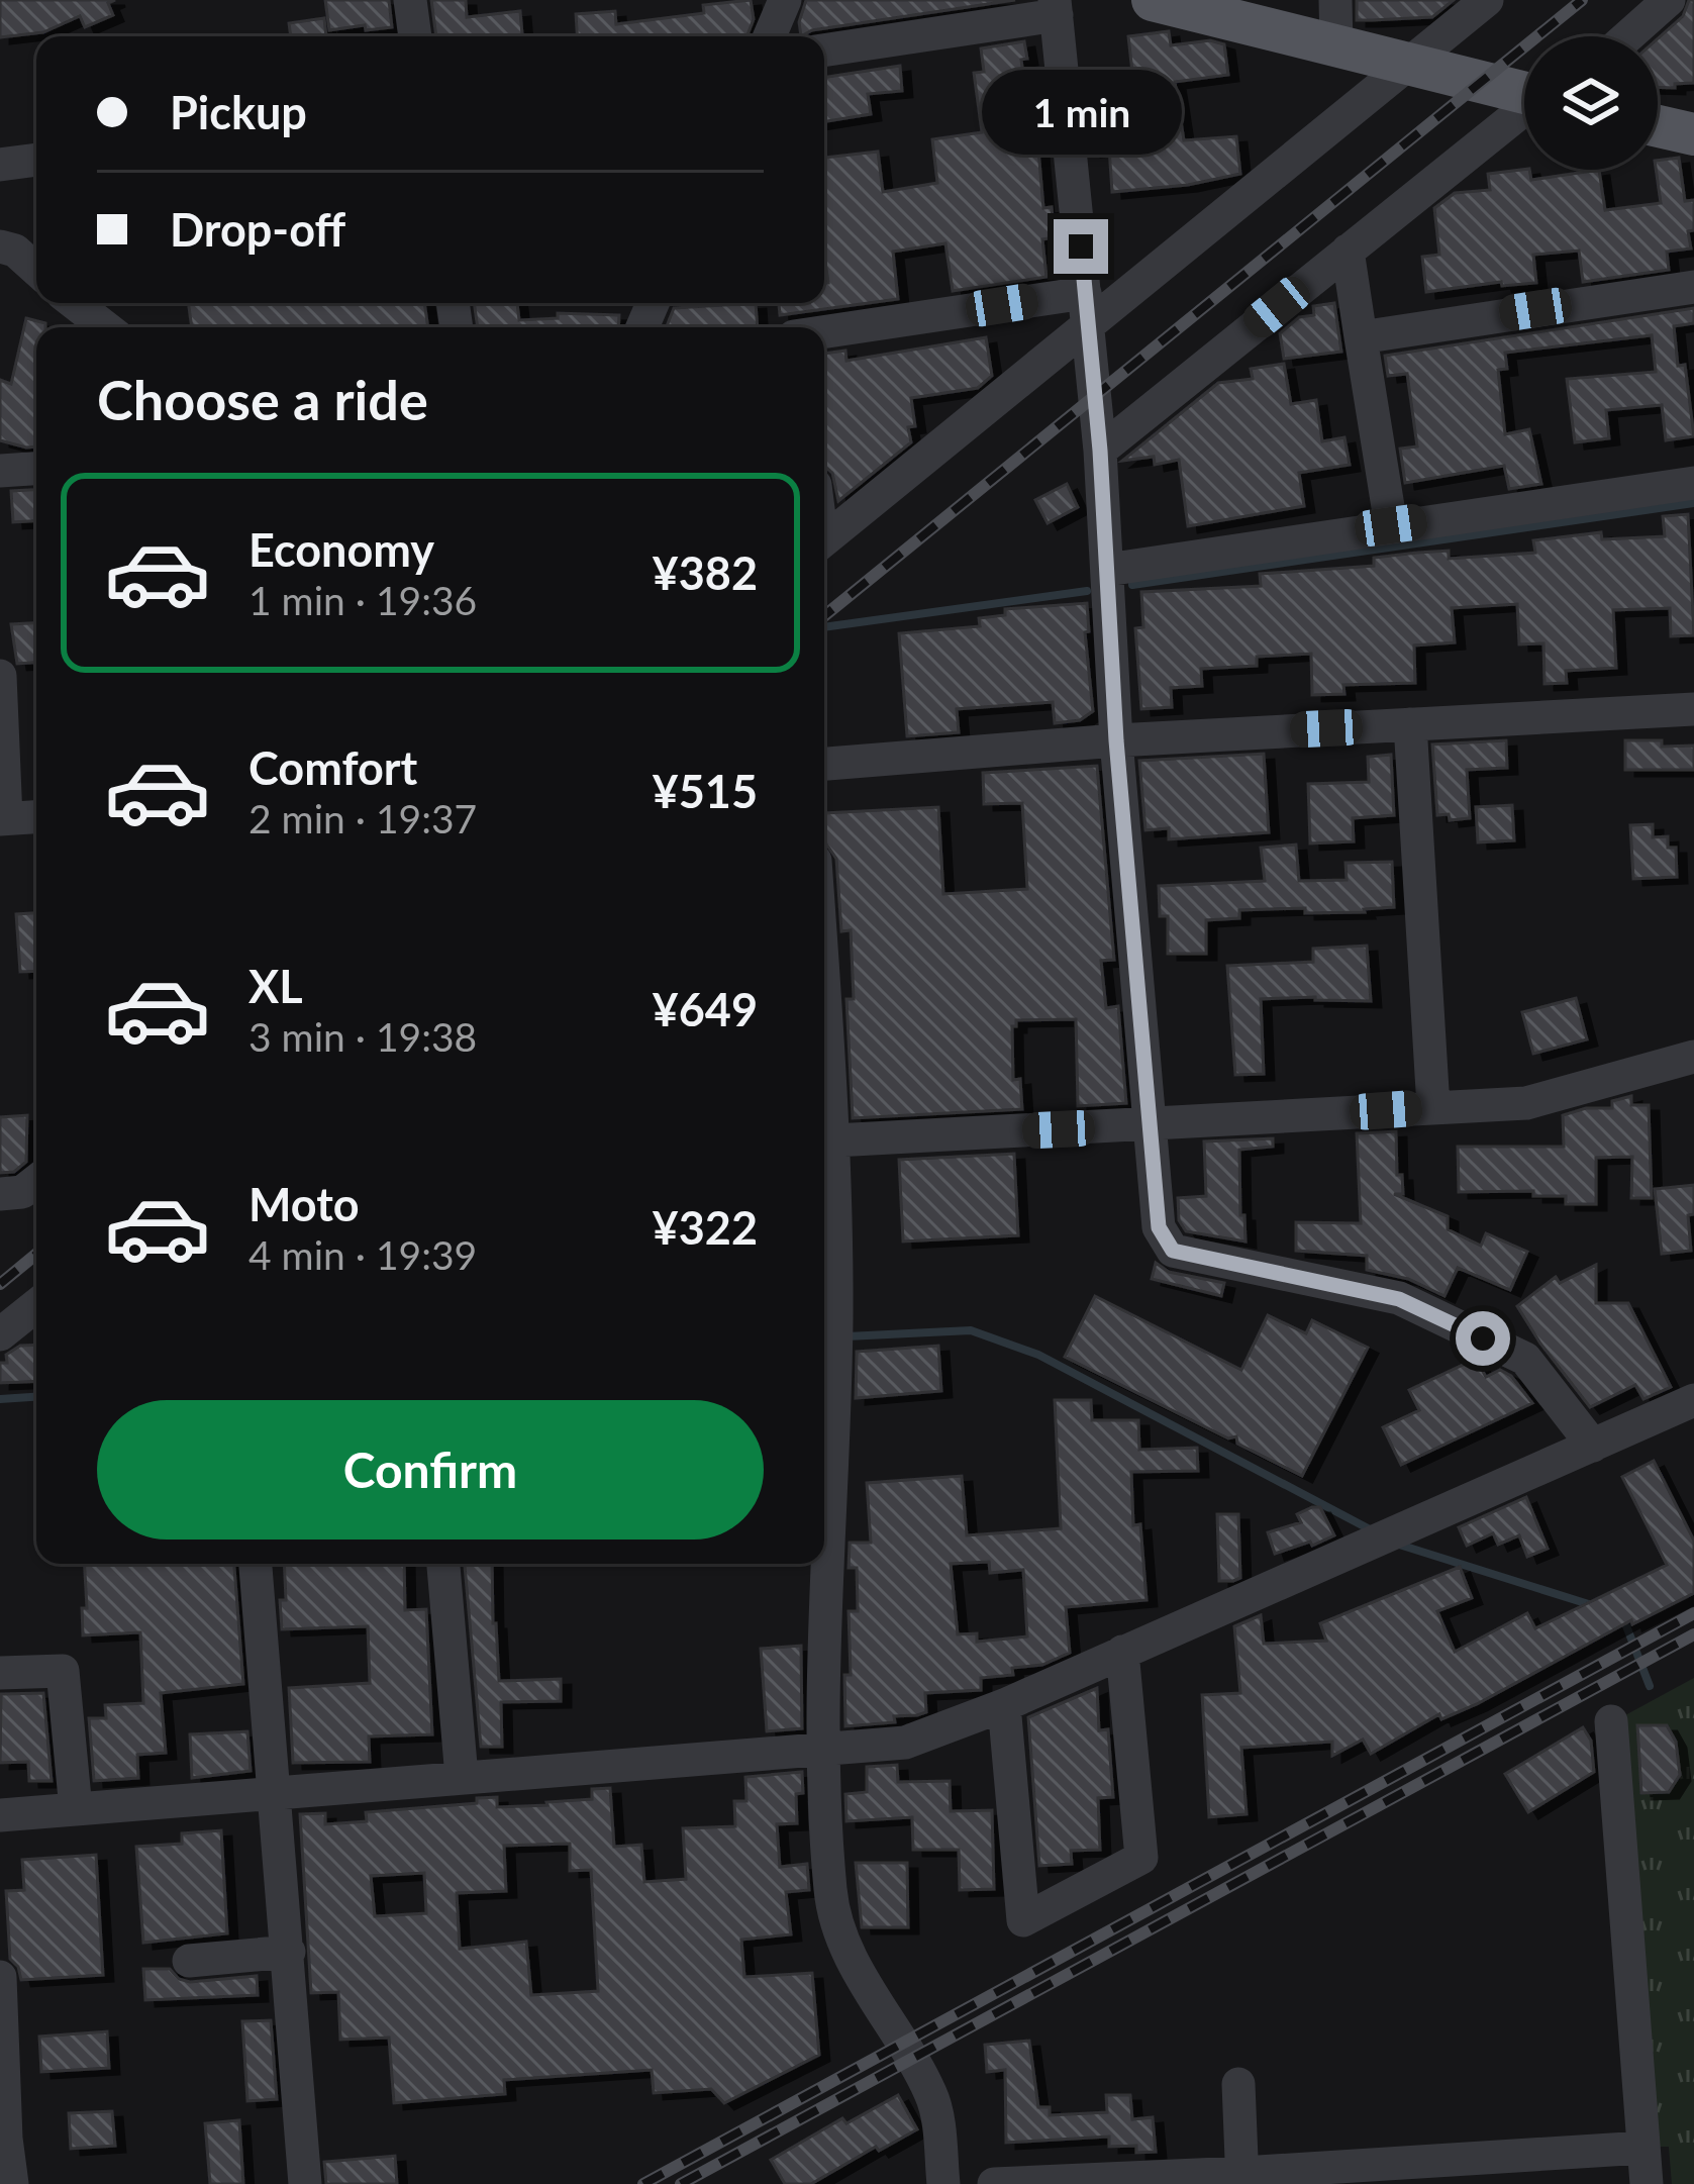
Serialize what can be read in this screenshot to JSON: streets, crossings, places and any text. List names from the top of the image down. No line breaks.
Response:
{"page":{"banner":["Pickup","Drop-off"],"bubble":"1 min","heading":"Choose a ride","list":[{"name":"Economy","note":"1 min · 19:36","value":"¥382"},{"name":"Comfort","note":"2 min · 19:37","value":"¥515"},{"name":"XL","note":"3 min · 19:38","value":"¥649"},{"name":"Moto","note":"4 min · 19:39","value":"¥322"}],"buttons":"Confirm"}}
